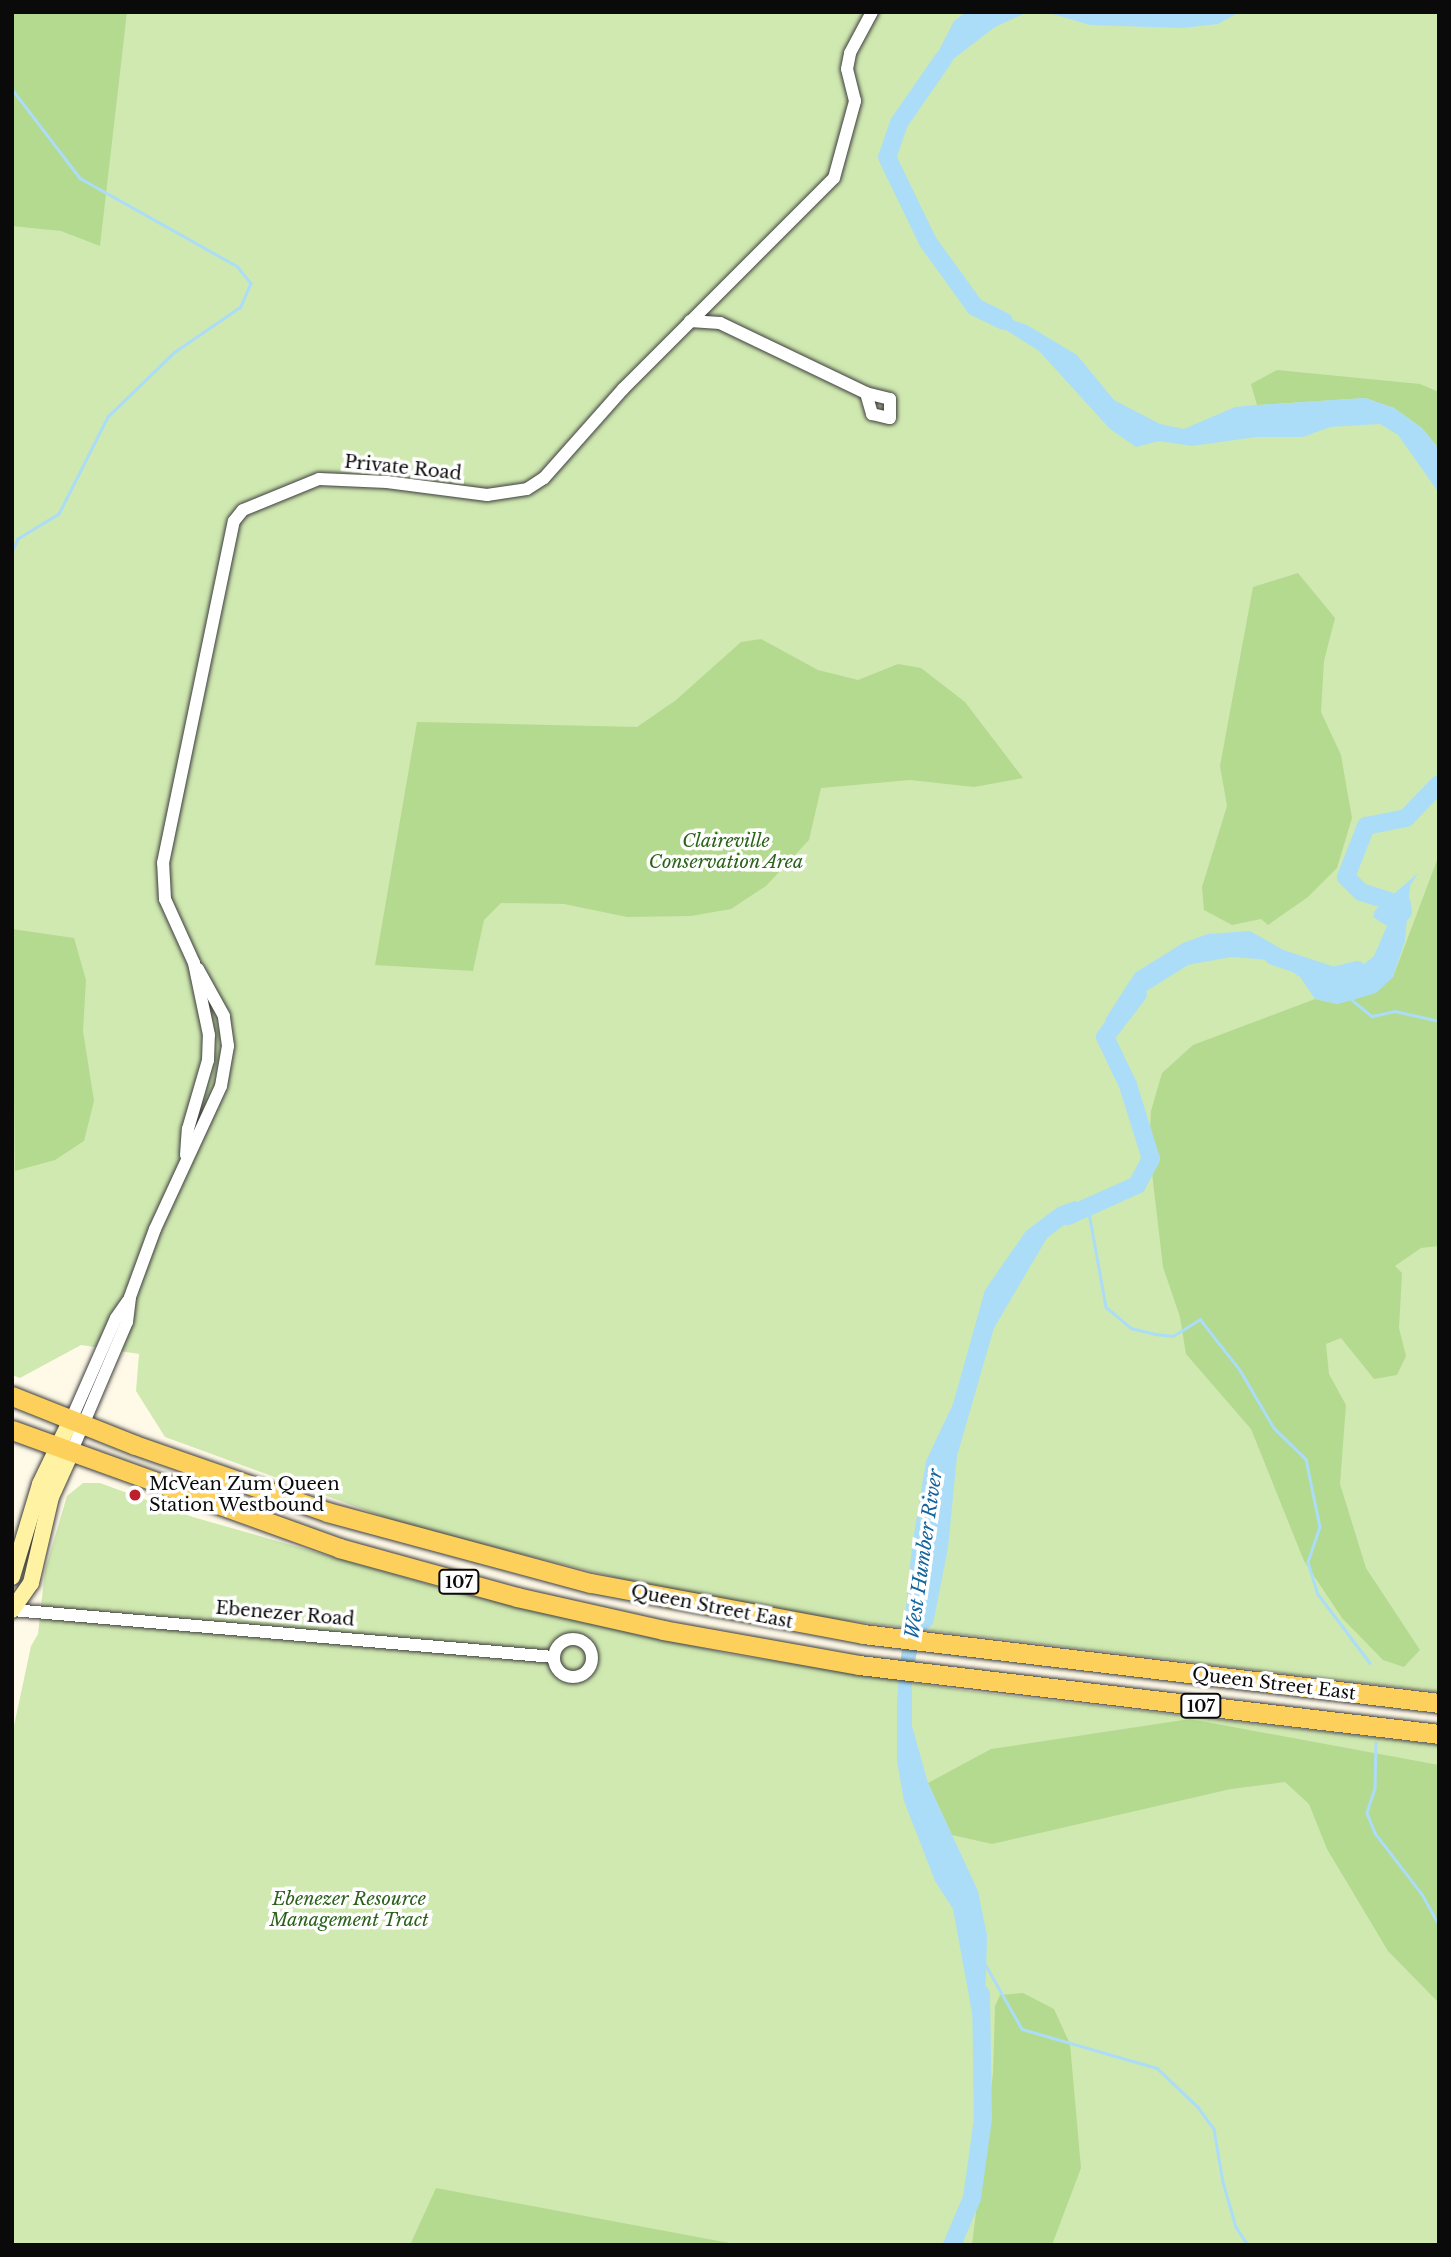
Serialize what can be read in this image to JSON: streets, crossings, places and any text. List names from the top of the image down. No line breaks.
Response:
{"streets":{"main road":["107","Queen Street East"],"street":["Private Road","Ebenezer Road"]},"water":["West Humber River"],"parks":["Claireville Conservation Area","Ebenezer Resource Management Tract"],"places":["McVean Zum Queen Station Westbound"]}
